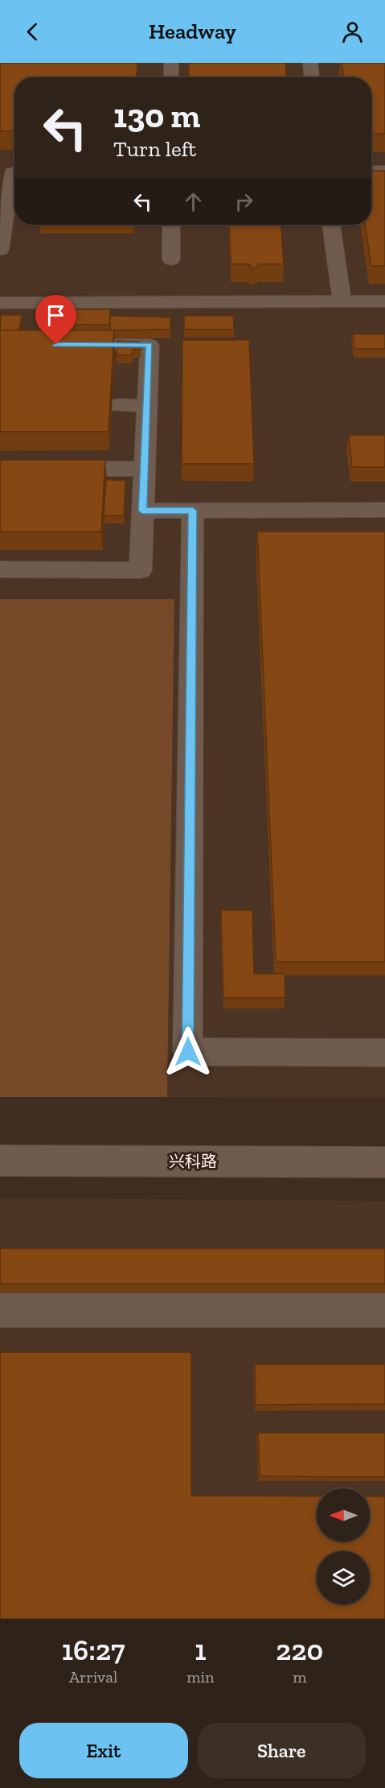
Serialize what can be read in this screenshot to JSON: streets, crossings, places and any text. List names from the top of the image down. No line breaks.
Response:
{"streets":{"street":["兴科路"]},"north":"left","page":{"header":"Headway","turn":["130 m","Turn left"],"eta":["16:27","Arrival","1","min","220","m"],"buttons":["Exit","Share"]}}
